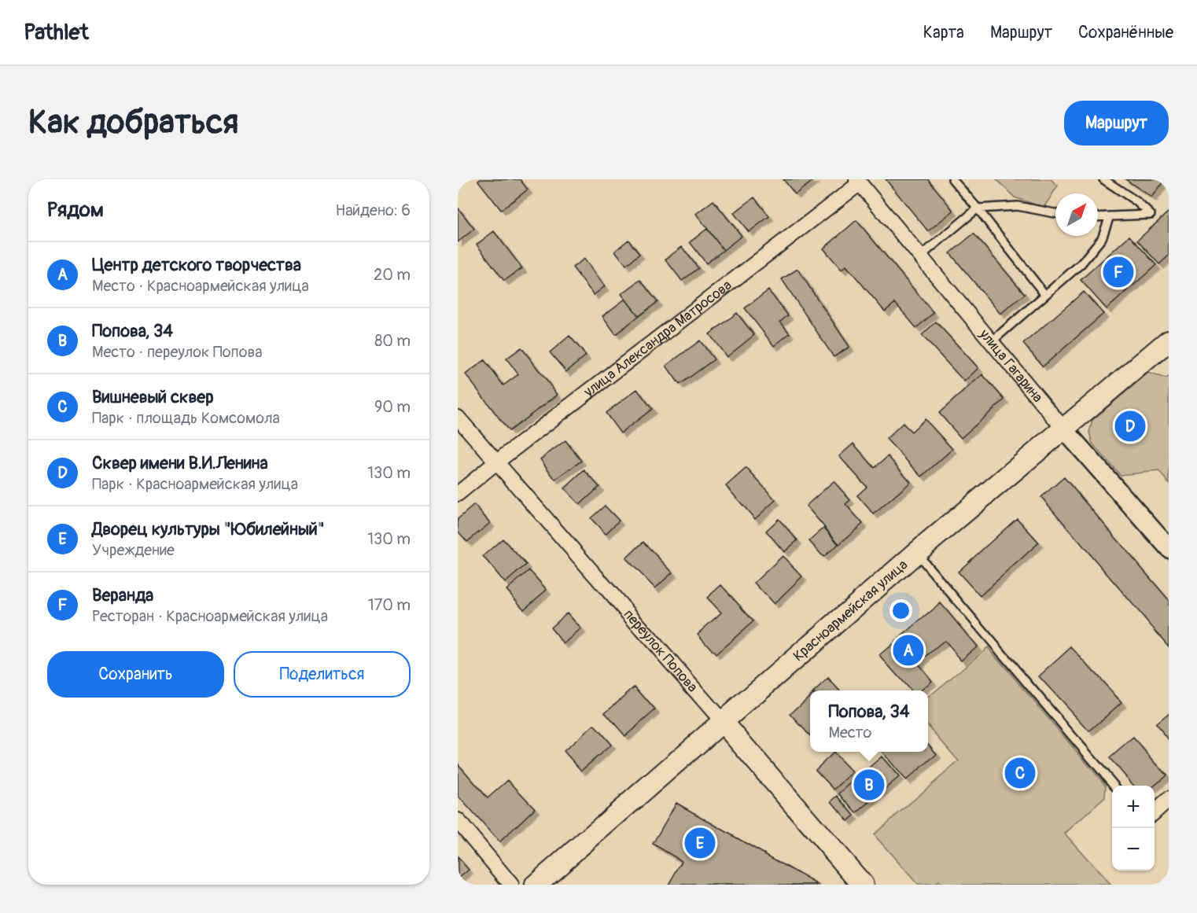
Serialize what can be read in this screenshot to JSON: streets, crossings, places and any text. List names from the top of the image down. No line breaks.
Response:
{"streets":{"main road":["Красноармейская улица","переулок Попова"],"street":["улица Александра Матросова","улица Гагарина"]},"crossings":[["улица Александра Матросова","улица Гагарина"],["улица Александра Матросова","переулок Попова"],["улица Гагарина","Красноармейская улица"],["Красноармейская улица","переулок Попова"]],"north":"top right","page":{"header":"Pathlet","nav":["Карта","Маршрут","Сохранённые"],"buttons":["Маршрут",["Сохранить","Поделиться"]],"title":"Как добраться","heading":["Рядом","Найдено: 6"],"list":[{"mark":"A","name":"Центр детского творчества","note":"Место · Красноармейская улица","value":"20 m"},{"mark":"B","name":"Попова, 34","note":"Место · переулок Попова","value":"80 m"},{"mark":"C","name":"Вишневый сквер","note":"Парк · площадь Комсомола","value":"90 m"},{"mark":"D","name":"Сквер имени В.И.Ленина","note":"Парк · Красноармейская улица","value":"130 m"},{"mark":"E","name":"Дворец культуры \"Юбилейный\"","note":"Учреждение","value":"130 m"},{"mark":"F","name":"Веранда","note":"Ресторан · Красноармейская улица","value":"170 m"}],"pins":["F","D","A","C","B","E"],"popup":["Попова, 34","Место"],"map_buttons":["+","−"]}}
